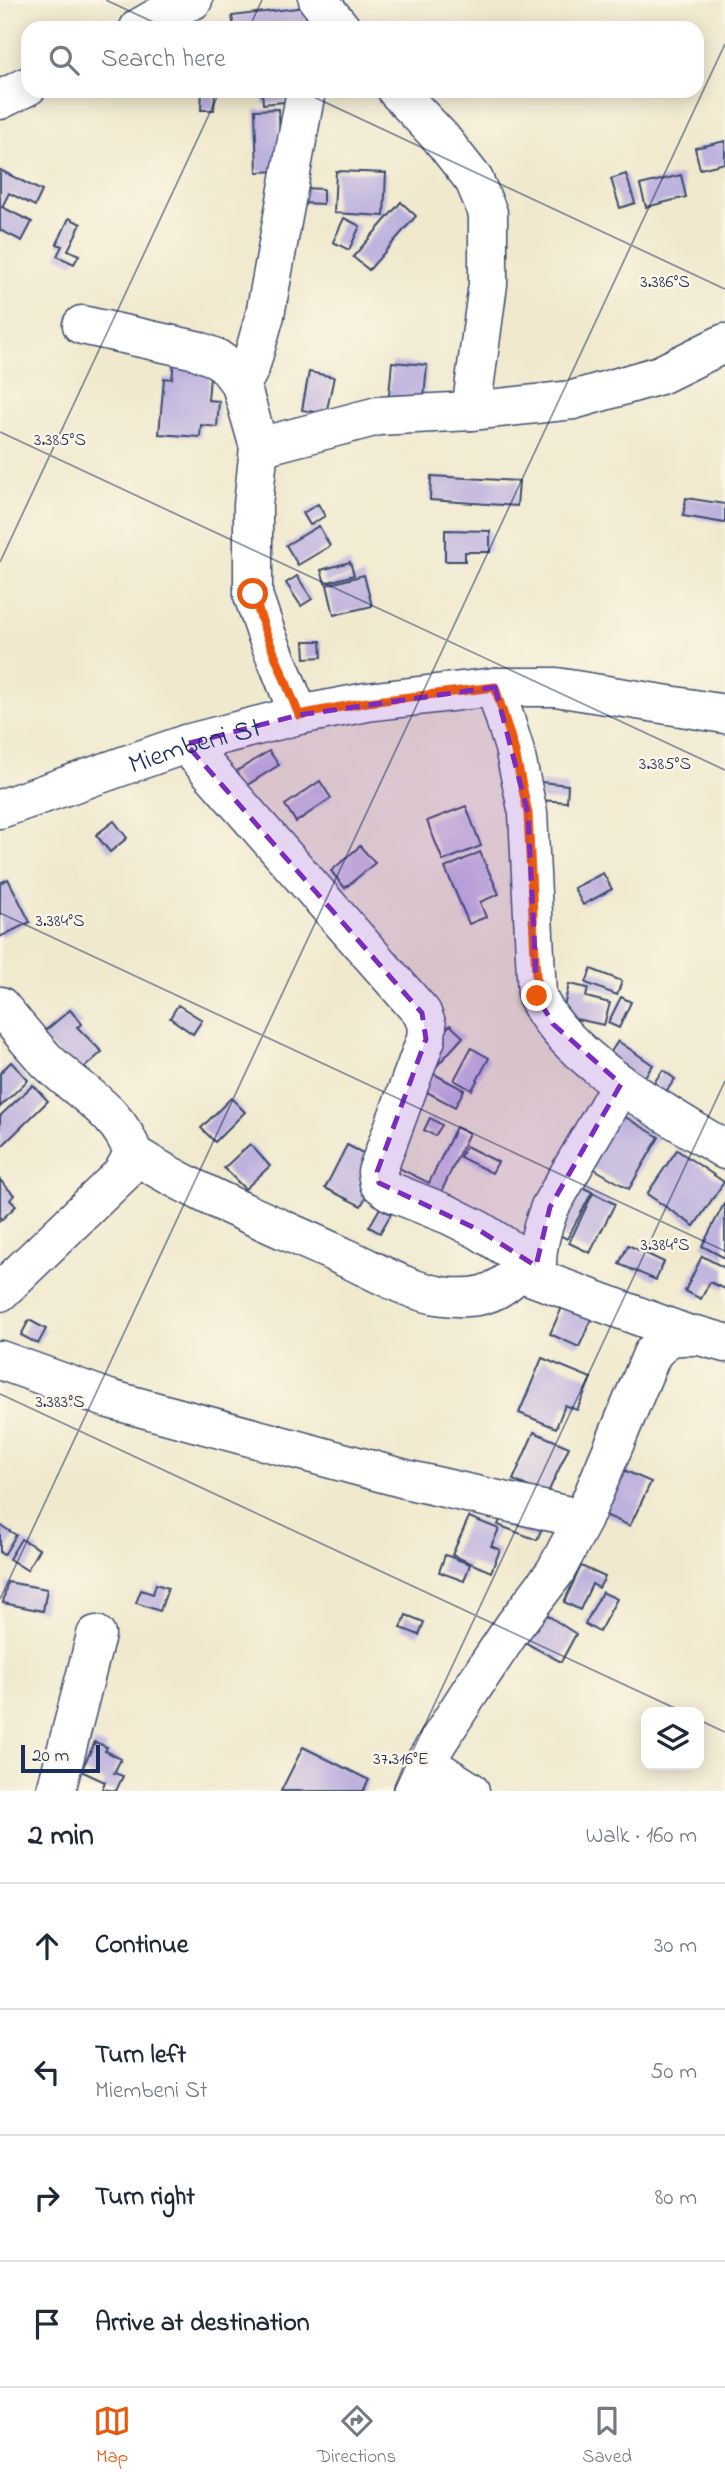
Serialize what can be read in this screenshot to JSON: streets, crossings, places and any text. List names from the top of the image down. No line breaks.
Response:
{"streets":{"street":["Miembeni St"]},"scale_bar":"20 m","page":{"search":"Search here","scale":"20 m","heading":["2 min","Walk · 160 m"],"list":[["Continue","30 m"],["Turn left","Miembeni St","50 m"],["Turn right","80 m"],"Arrive at destination"],"nav":["Map","Directions","Saved"]},"coordinates":["3.386°S","3.385°S","3.384°S","3.383°S","37.316°E"]}
